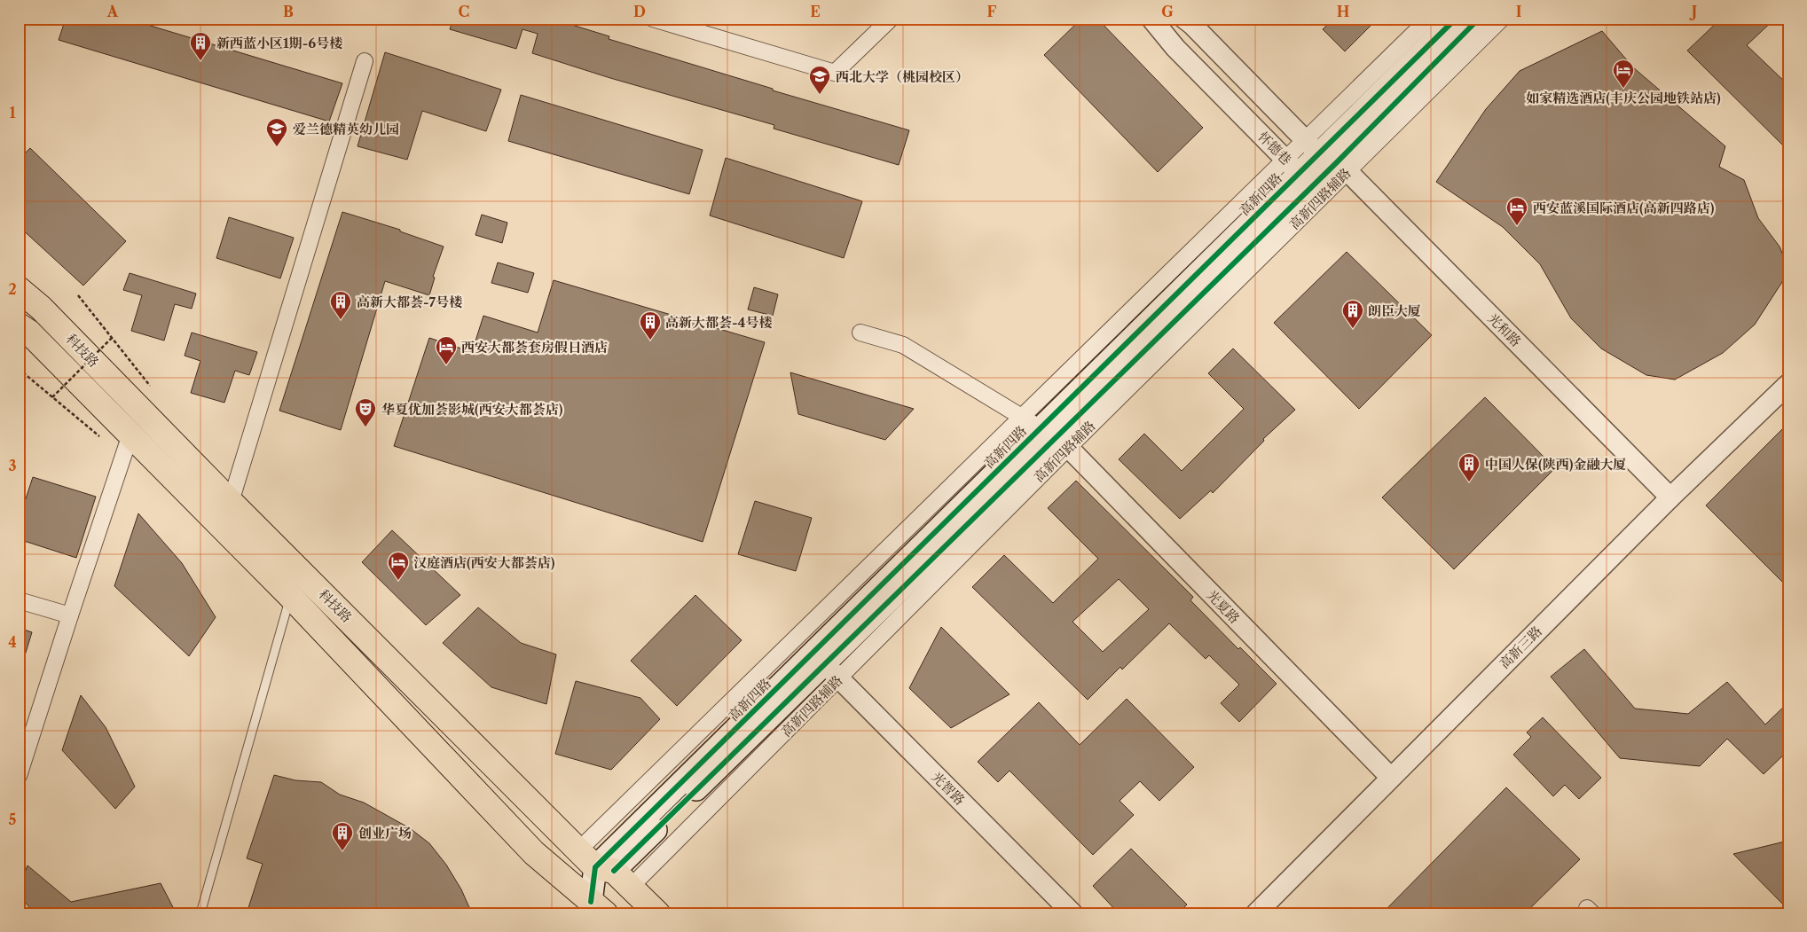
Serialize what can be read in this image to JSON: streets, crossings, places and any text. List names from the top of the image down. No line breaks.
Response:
{"streets":{"main road":["高新四路","科技路"],"street":["怀德巷","高新四路辅路","光和路","光夏路","高新三路","光智路"]},"crossings":[["怀德巷","高新四路"],["怀德巷","高新四路辅路"],["怀德巷","光和路"],["高新四路","高新四路辅路"],["高新四路","光和路"],["高新四路","科技路"],["高新四路","光夏路"],["高新四路","光智路"],["高新四路辅路","光和路"],["光和路","高新三路"],["光夏路","高新三路"]],"places":{"building":["新西蓝小区1期-6号楼","高新大都荟-7号楼","朗臣大厦","高新大都荟-4号楼","中国人保(陕西)金融大厦","创业广场"],"hotel":["如家精选酒店(丰庆公园地铁站店)","西安蓝溪国际酒店(高新四路店)","西安大都荟套房假日酒店","汉庭酒店(西安大都荟店)"],"school or university":["西北大学（桃园校区）","爱兰德精英幼儿园"],"theatre":["华夏优加荟影城(西安大都荟店)"]},"grid":{"columns":["A","B","C","D","E","F","G","H","I","J"],"rows":["1","2","3","4","5"]}}
